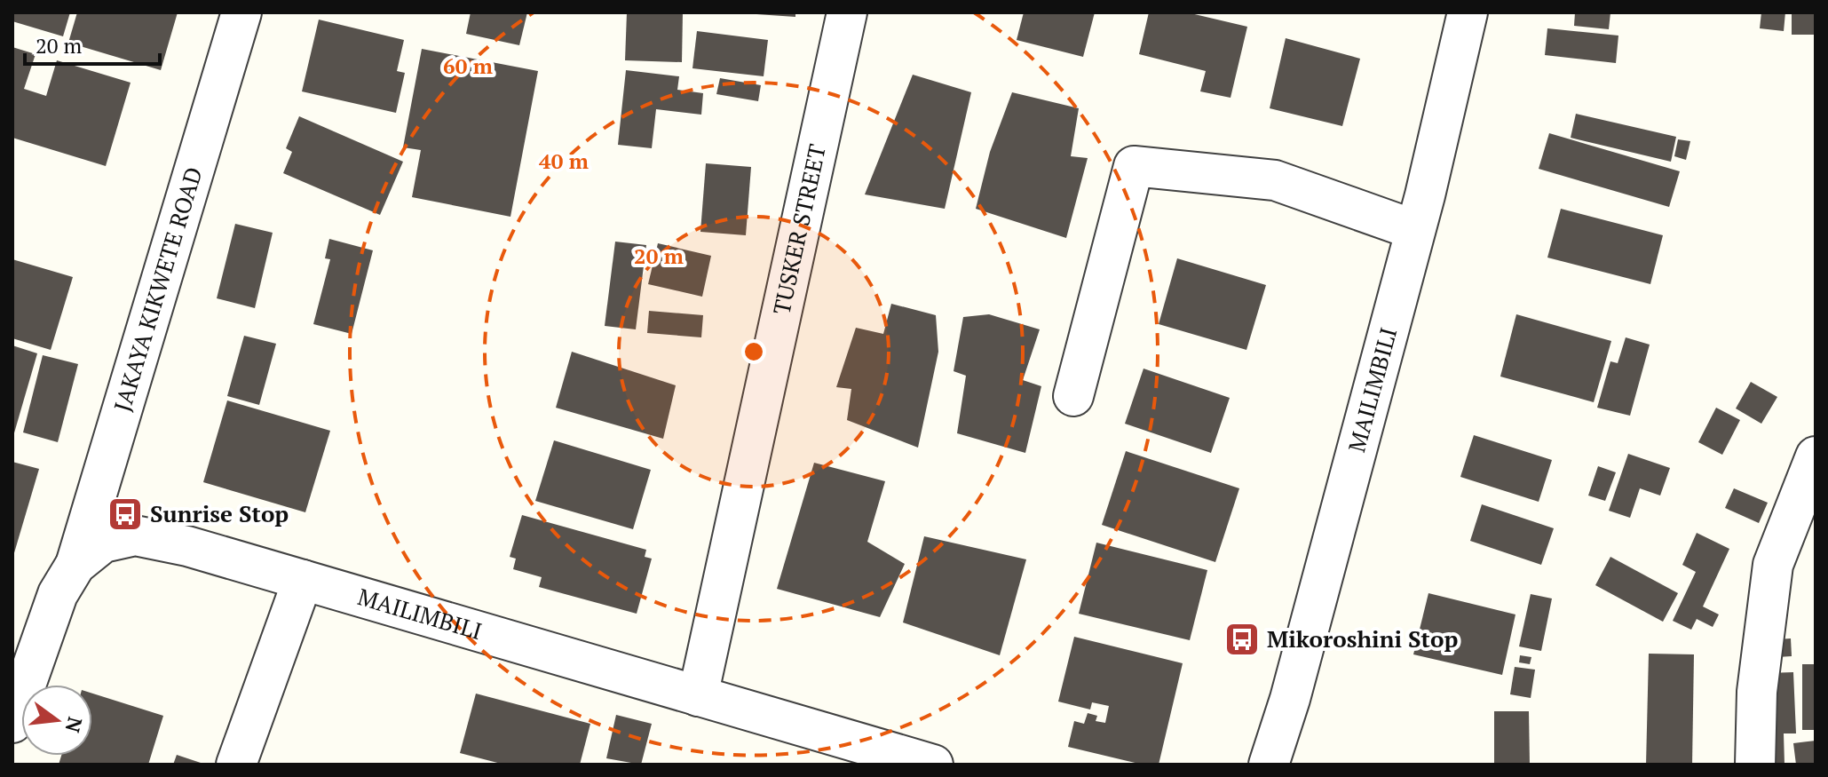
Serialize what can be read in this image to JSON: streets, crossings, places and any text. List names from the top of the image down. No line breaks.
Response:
{"streets":{"street":["TUSKER STREET","JAKAYA KIKWETE ROAD","MAILIMBILI"]},"crossings":[["TUSKER STREET","MAILIMBILI"],["JAKAYA KIKWETE ROAD","MAILIMBILI"]],"places":{"bus stop":["Sunrise Stop","Mikoroshini Stop"]},"scale_bar":"20 m","north":"right","rings":["60 m","40 m","20 m"]}
